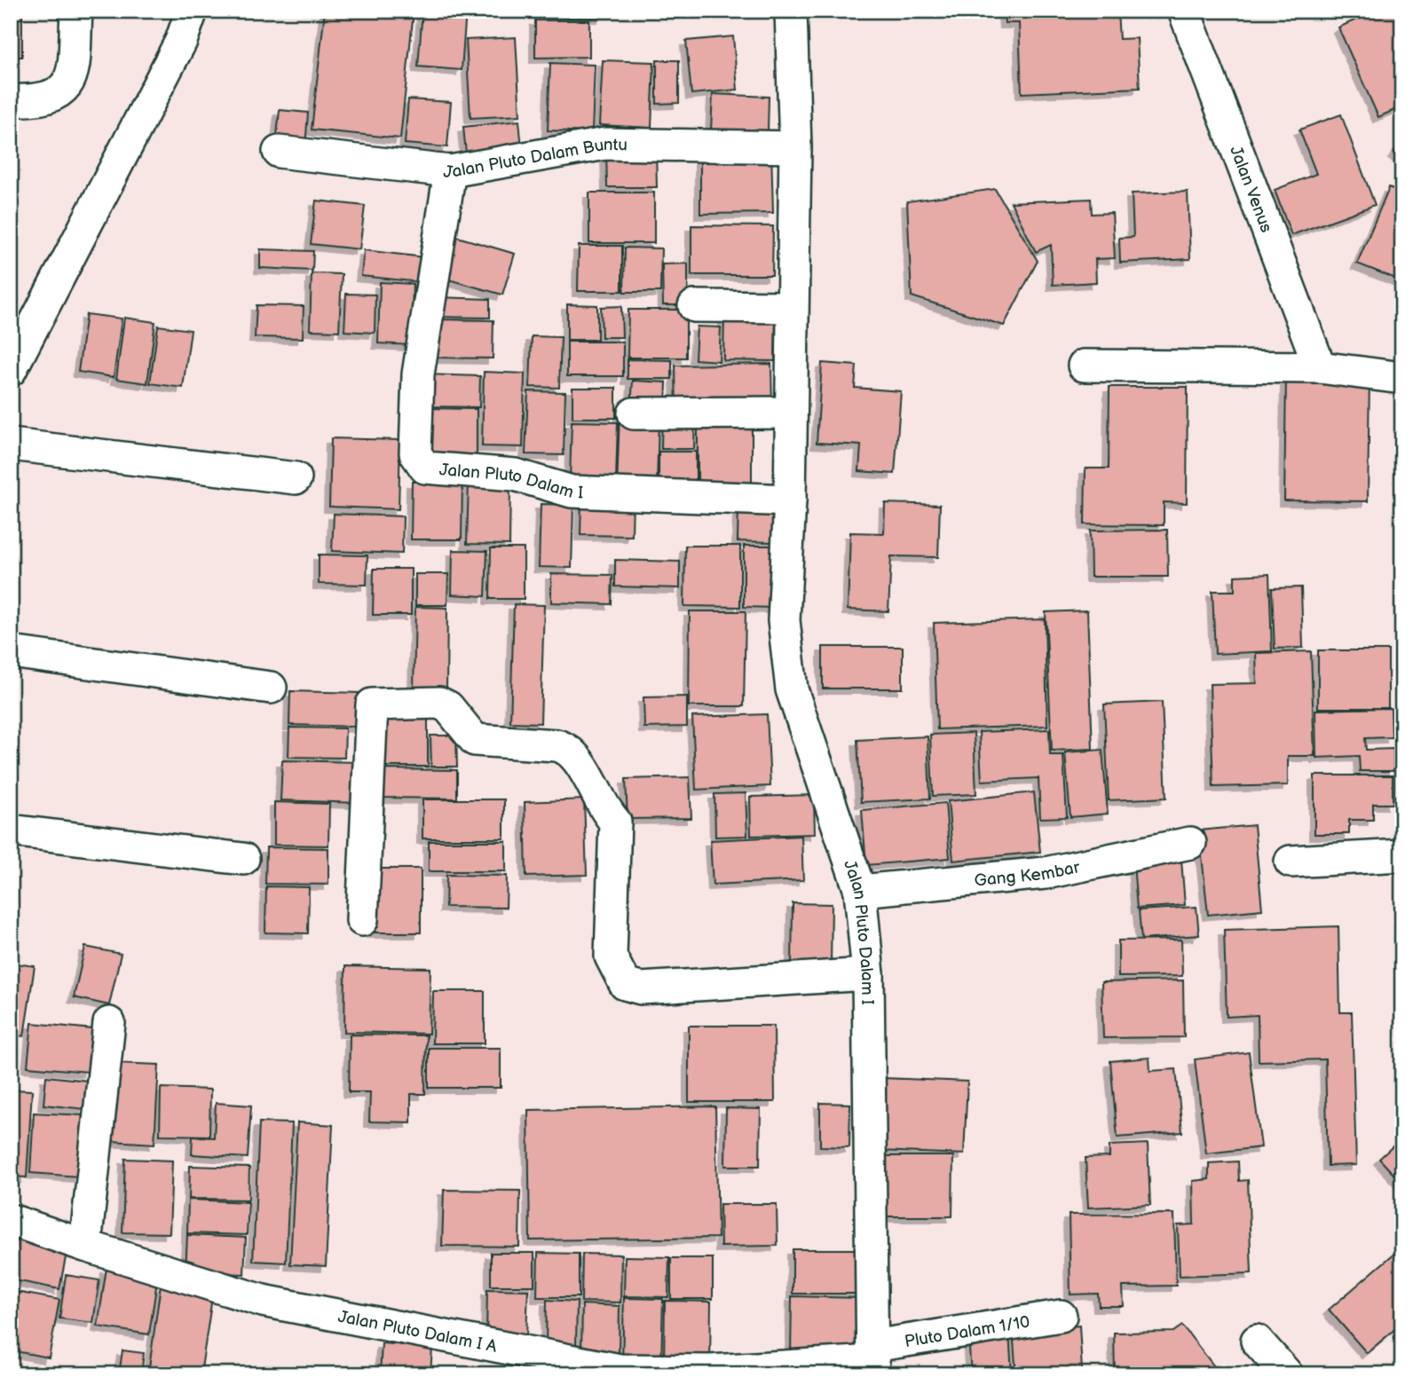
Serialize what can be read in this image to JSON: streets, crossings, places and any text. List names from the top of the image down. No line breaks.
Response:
{"streets":{"street":["Jalan Pluto Dalam Buntu","Jalan Venus","Jalan Pluto Dalam I","Gang Kembar","Jalan Pluto Dalam I A","Pluto Dalam 1/10"]},"crossings":[["Jalan Pluto Dalam Buntu","Jalan Pluto Dalam I"],["Jalan Pluto Dalam I","Gang Kembar"],["Jalan Pluto Dalam I","Jalan Pluto Dalam I A"],["Jalan Pluto Dalam I","Pluto Dalam 1/10"],["Jalan Pluto Dalam I A","Pluto Dalam 1/10"]]}
